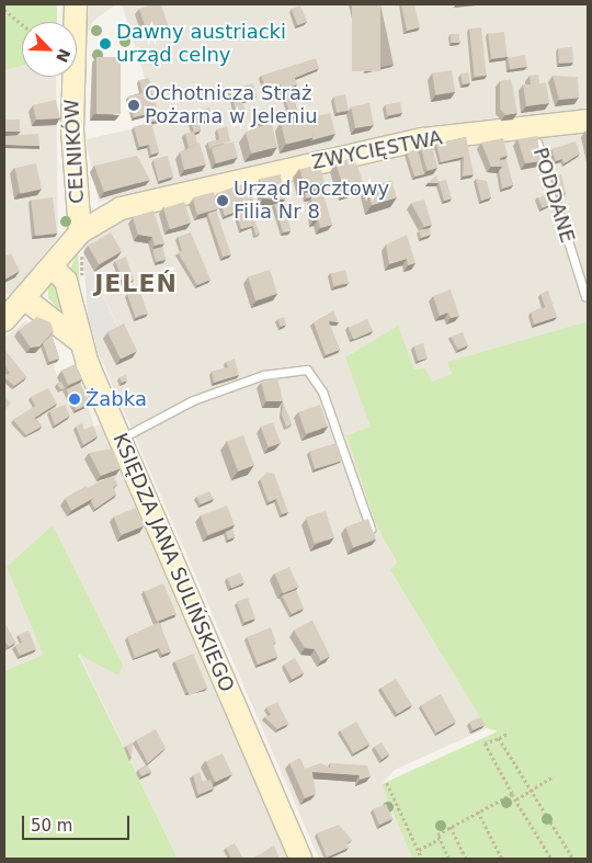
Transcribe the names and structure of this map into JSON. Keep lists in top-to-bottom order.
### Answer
{
  "streets": {
    "street": ["ZWYCIĘSTWA", "CELNIKÓW", "KSIĘDZA JANA SULIŃSKIEGO"],
    "lane": ["PODDANE"]
  },
  "crossings": [
    ["ZWYCIĘSTWA", "CELNIKÓW"],
    ["ZWYCIĘSTWA", "PODDANE"],
    ["ZWYCIĘSTWA", "KSIĘDZA JANA SULIŃSKIEGO"]
  ],
  "districts": ["JELEŃ"],
  "places": [
    "Dawny austriacki urząd celny",
    "Ochotnicza Straż Pożarna w Jeleniu",
    "Urząd Pocztowy Filia Nr 8",
    "Żabka"
  ],
  "scale_bar": "50 m",
  "north": "bottom right"
}
